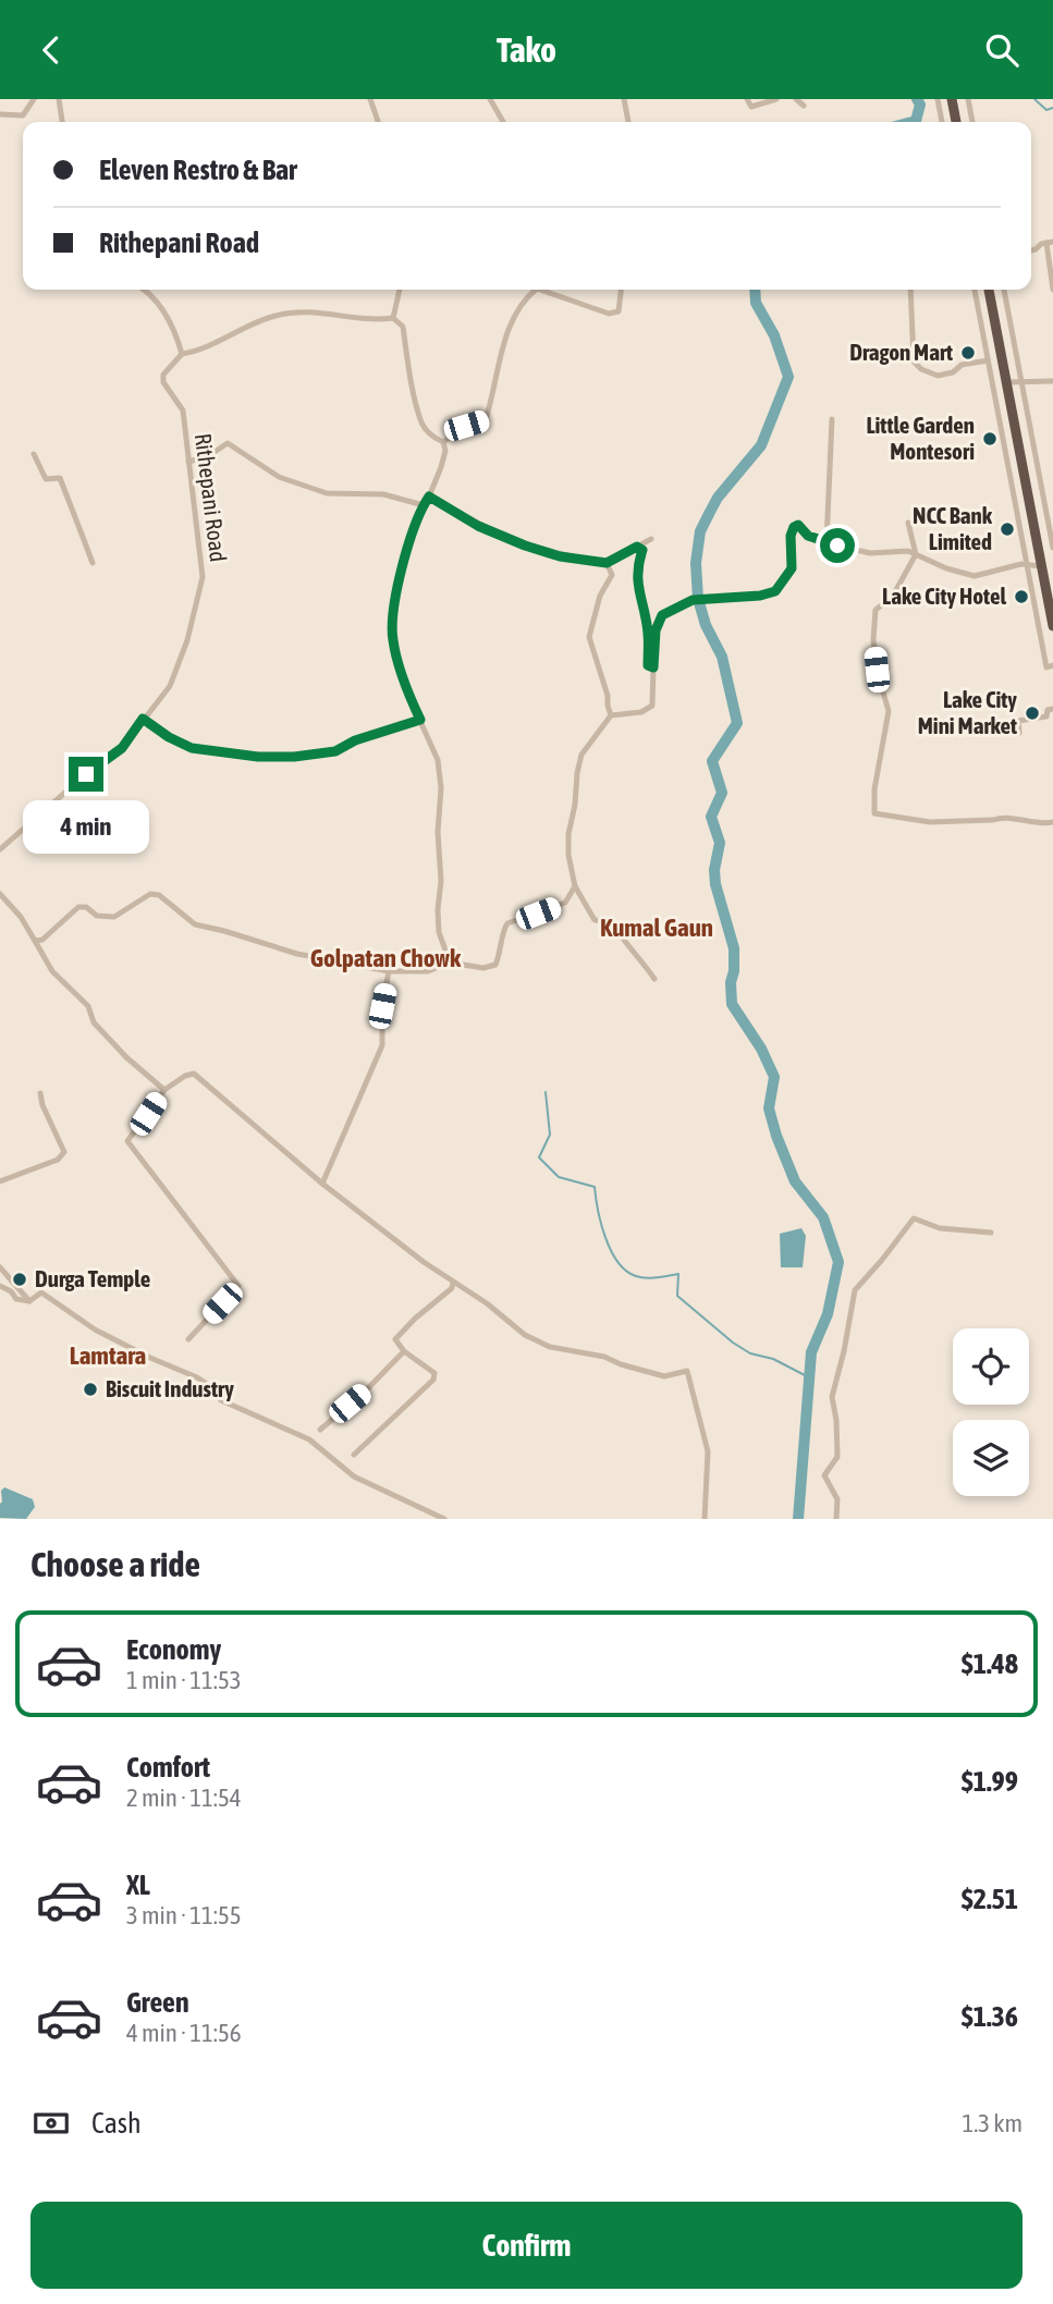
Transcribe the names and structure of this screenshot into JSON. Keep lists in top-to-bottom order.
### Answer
{
  "streets": {
    "street": ["Rithepani Road"]
  },
  "districts": ["Kumal Gaun", "Golpatan Chowk", "Lamtara"],
  "places": [
    "Dragon Mart",
    "Little Garden Montesori",
    "NCC Bank Limited",
    "Lake City Hotel",
    "Lake City Mini Market",
    "Durga Temple",
    "Biscuit Industry"
  ],
  "page": {
    "header": "Tako",
    "banner": ["Eleven Restro & Bar", "Rithepani Road"],
    "bubble": "4 min",
    "heading": "Choose a ride",
    "list": [
      {
        "name": "Economy",
        "note": "1 min · 11:53",
        "value": "$1.48"
      },
      {
        "name": "Comfort",
        "note": "2 min · 11:54",
        "value": "$1.99"
      },
      {
        "name": "XL",
        "note": "3 min · 11:55",
        "value": "$2.51"
      },
      {
        "name": "Green",
        "note": "4 min · 11:56",
        "value": "$1.36"
      }
    ],
    "pay": ["Cash", "1.3 km"],
    "buttons": "Confirm"
  }
}
